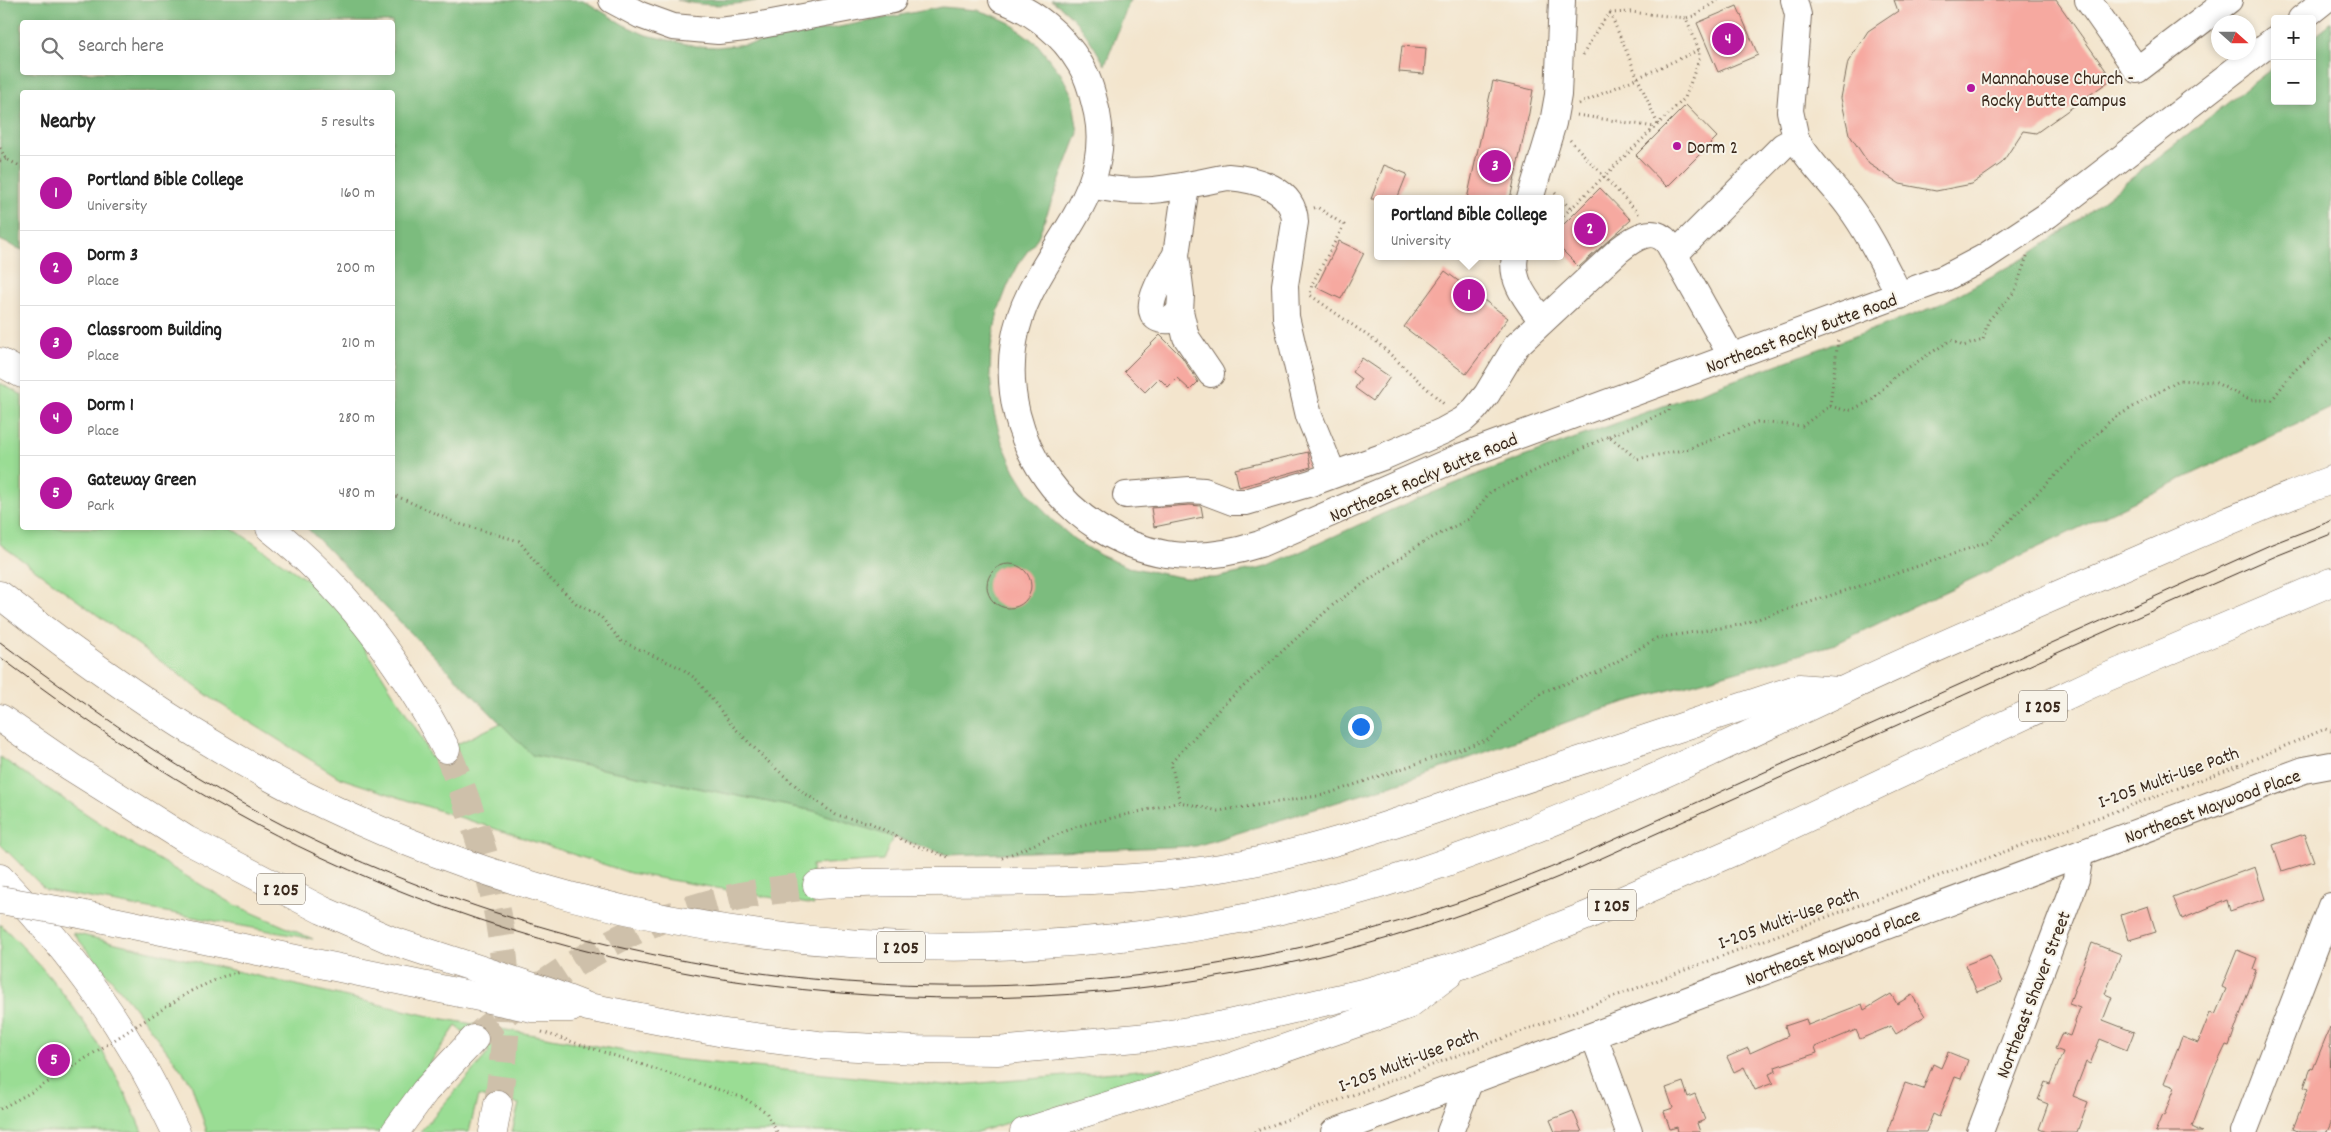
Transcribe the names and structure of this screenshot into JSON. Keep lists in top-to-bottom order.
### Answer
{
  "streets": {
    "highway": ["I 205"],
    "street": ["Northeast Rocky Butte Road", "Northeast Maywood Place", "Northeast Shaver Street"],
    "path": ["I-205 Multi-Use Path"]
  },
  "crossings": [
    ["Northeast Maywood Place", "Northeast Shaver Street"]
  ],
  "places": ["Mannahouse Church - Rocky Butte Campus", "Dorm 2"],
  "north": "right",
  "page": {
    "map_buttons": ["+", "−"],
    "search": "Search here",
    "pins": [
      "4",
      "3",
      "2",
      "1",
      "5"
    ],
    "heading": ["Nearby", "5 results"],
    "list": [
      {
        "mark": "1",
        "name": "Portland Bible College",
        "note": "University",
        "value": "160 m"
      },
      {
        "mark": "2",
        "name": "Dorm 3",
        "note": "Place",
        "value": "200 m"
      },
      {
        "mark": "3",
        "name": "Classroom Building",
        "note": "Place",
        "value": "210 m"
      },
      {
        "mark": "4",
        "name": "Dorm 1",
        "note": "Place",
        "value": "280 m"
      },
      {
        "mark": "5",
        "name": "Gateway Green",
        "note": "Park",
        "value": "480 m"
      }
    ],
    "popup": ["Portland Bible College", "University"]
  }
}
